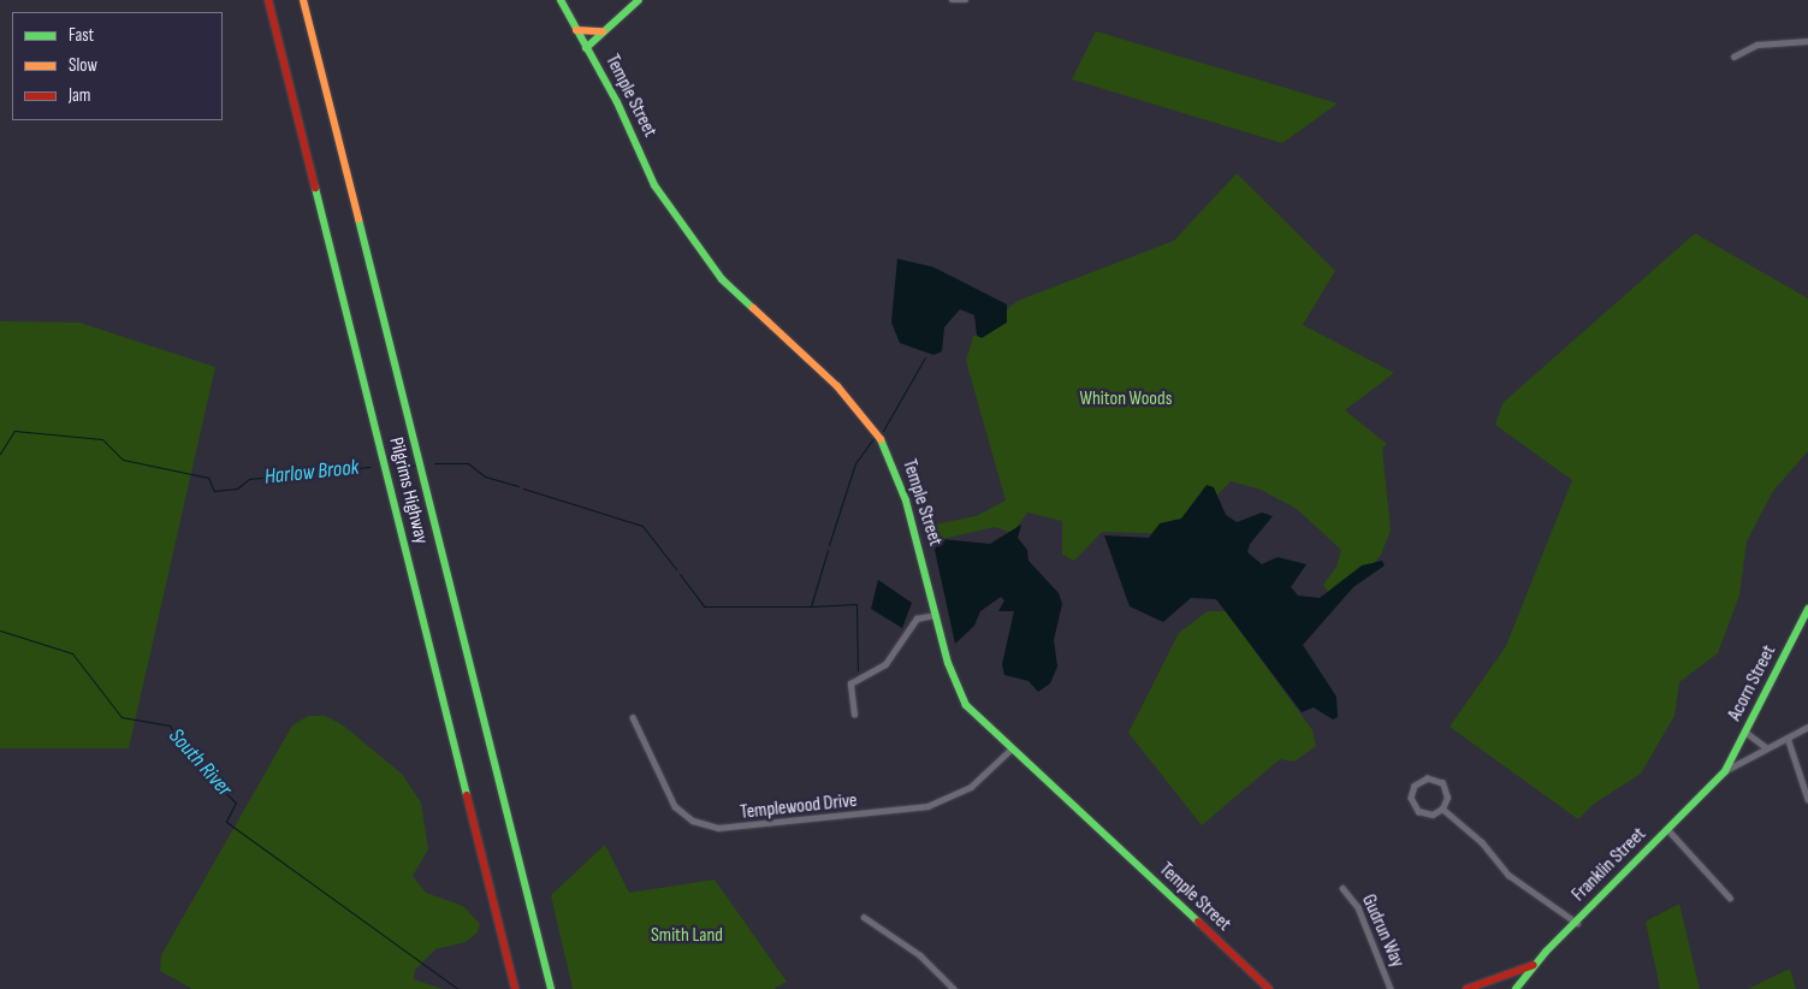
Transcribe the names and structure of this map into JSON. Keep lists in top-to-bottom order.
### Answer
{
  "streets": {
    "main road": [
      "Temple Street",
      "Pilgrims Highway",
      "Acorn Street",
      "Franklin Street"
    ],
    "street": ["Templewood Drive", "Gudrun Way"]
  },
  "crossings": [
    ["Temple Street", "Templewood Drive"],
    ["Acorn Street", "Franklin Street"]
  ],
  "water": ["Harlow Brook", "South River"],
  "parks": ["Whiton Woods", "Smith Land"],
  "legend": ["Fast", "Slow", "Jam"]
}
